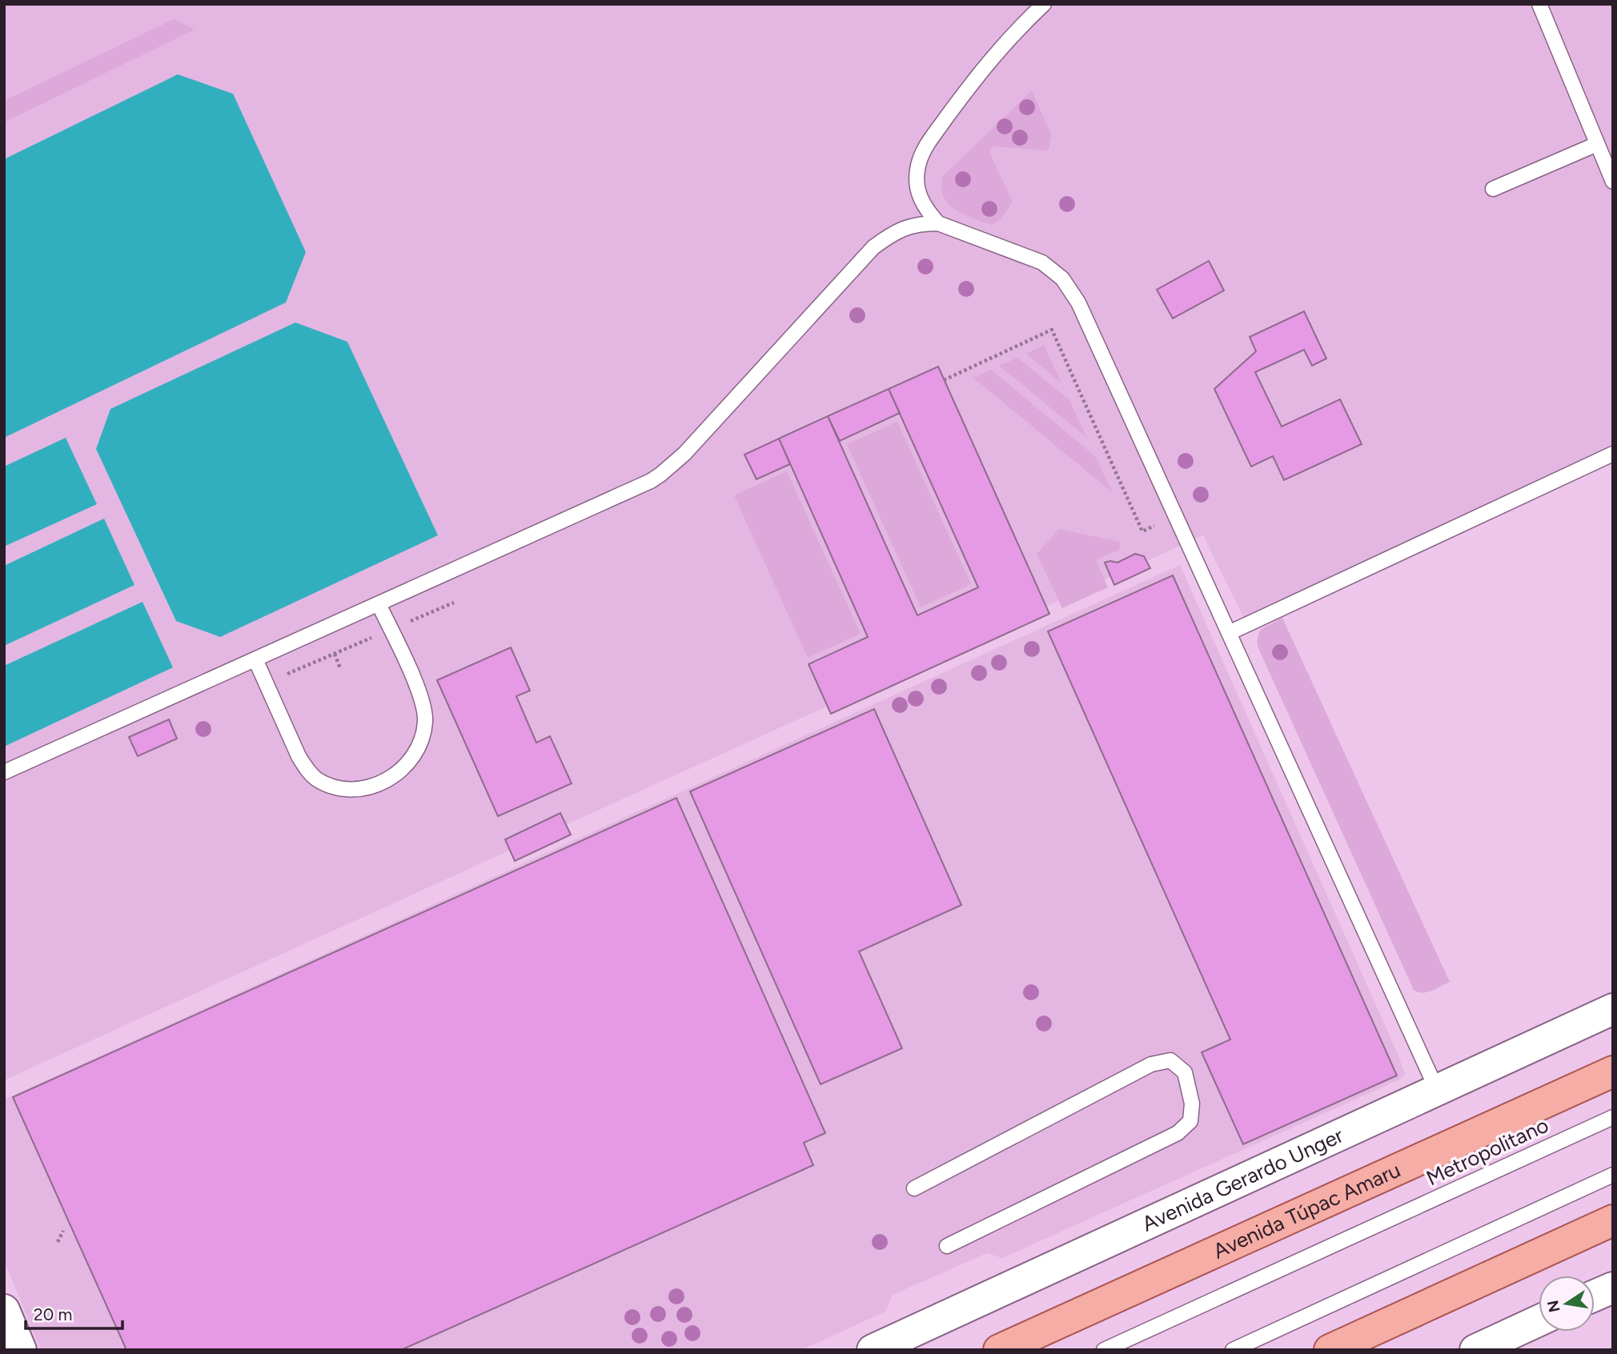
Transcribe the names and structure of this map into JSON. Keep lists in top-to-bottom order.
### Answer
{
  "streets": {
    "main road": ["Avenida Túpac Amaru"],
    "street": ["Avenida Gerardo Unger"],
    "lane": ["Metropolitano"]
  },
  "scale_bar": "20 m",
  "north": "left"
}
